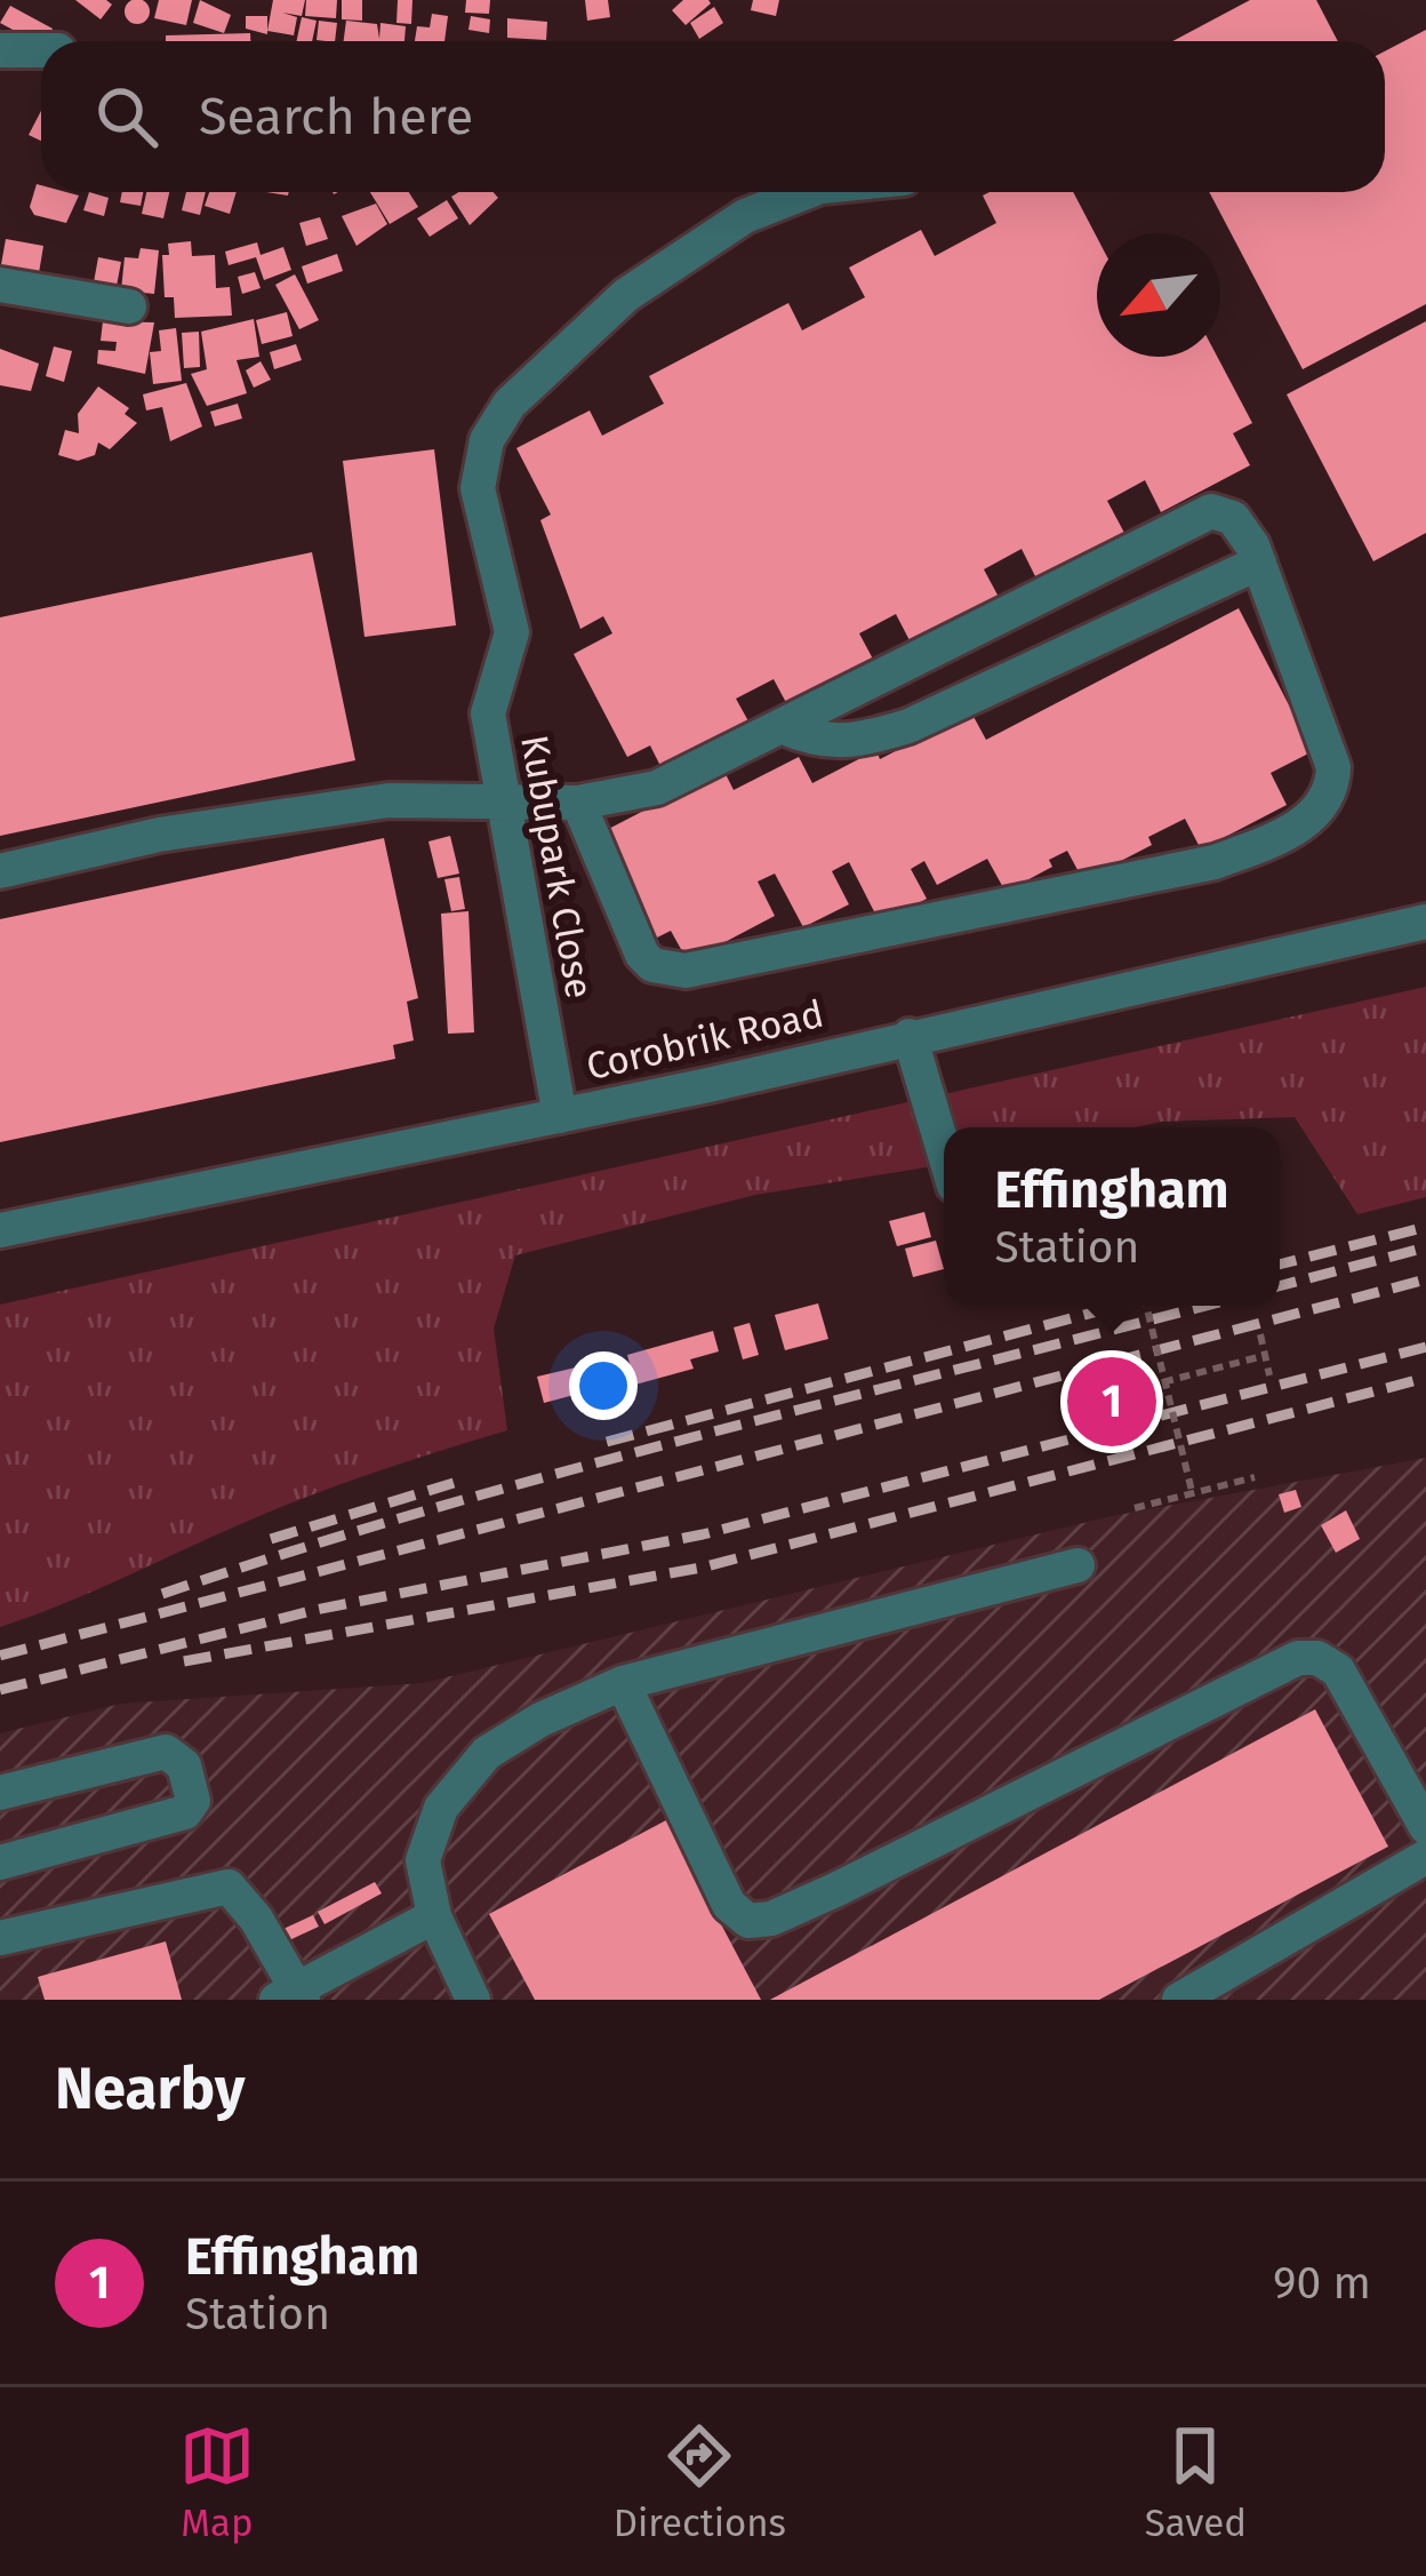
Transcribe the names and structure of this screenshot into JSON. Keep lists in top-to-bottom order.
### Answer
{
  "streets": {
    "street": ["Kubupark Close", "Corobrik Road"]
  },
  "crossings": [
    ["Kubupark Close", "Corobrik Road"]
  ],
  "north": "bottom left",
  "page": {
    "search": "Search here",
    "popup": ["Effingham", "Station"],
    "pins": "1",
    "heading": "Nearby",
    "list": [
      {
        "mark": "1",
        "name": "Effingham",
        "note": "Station",
        "value": "90 m"
      }
    ],
    "nav": ["Map", "Directions", "Saved"]
  }
}
